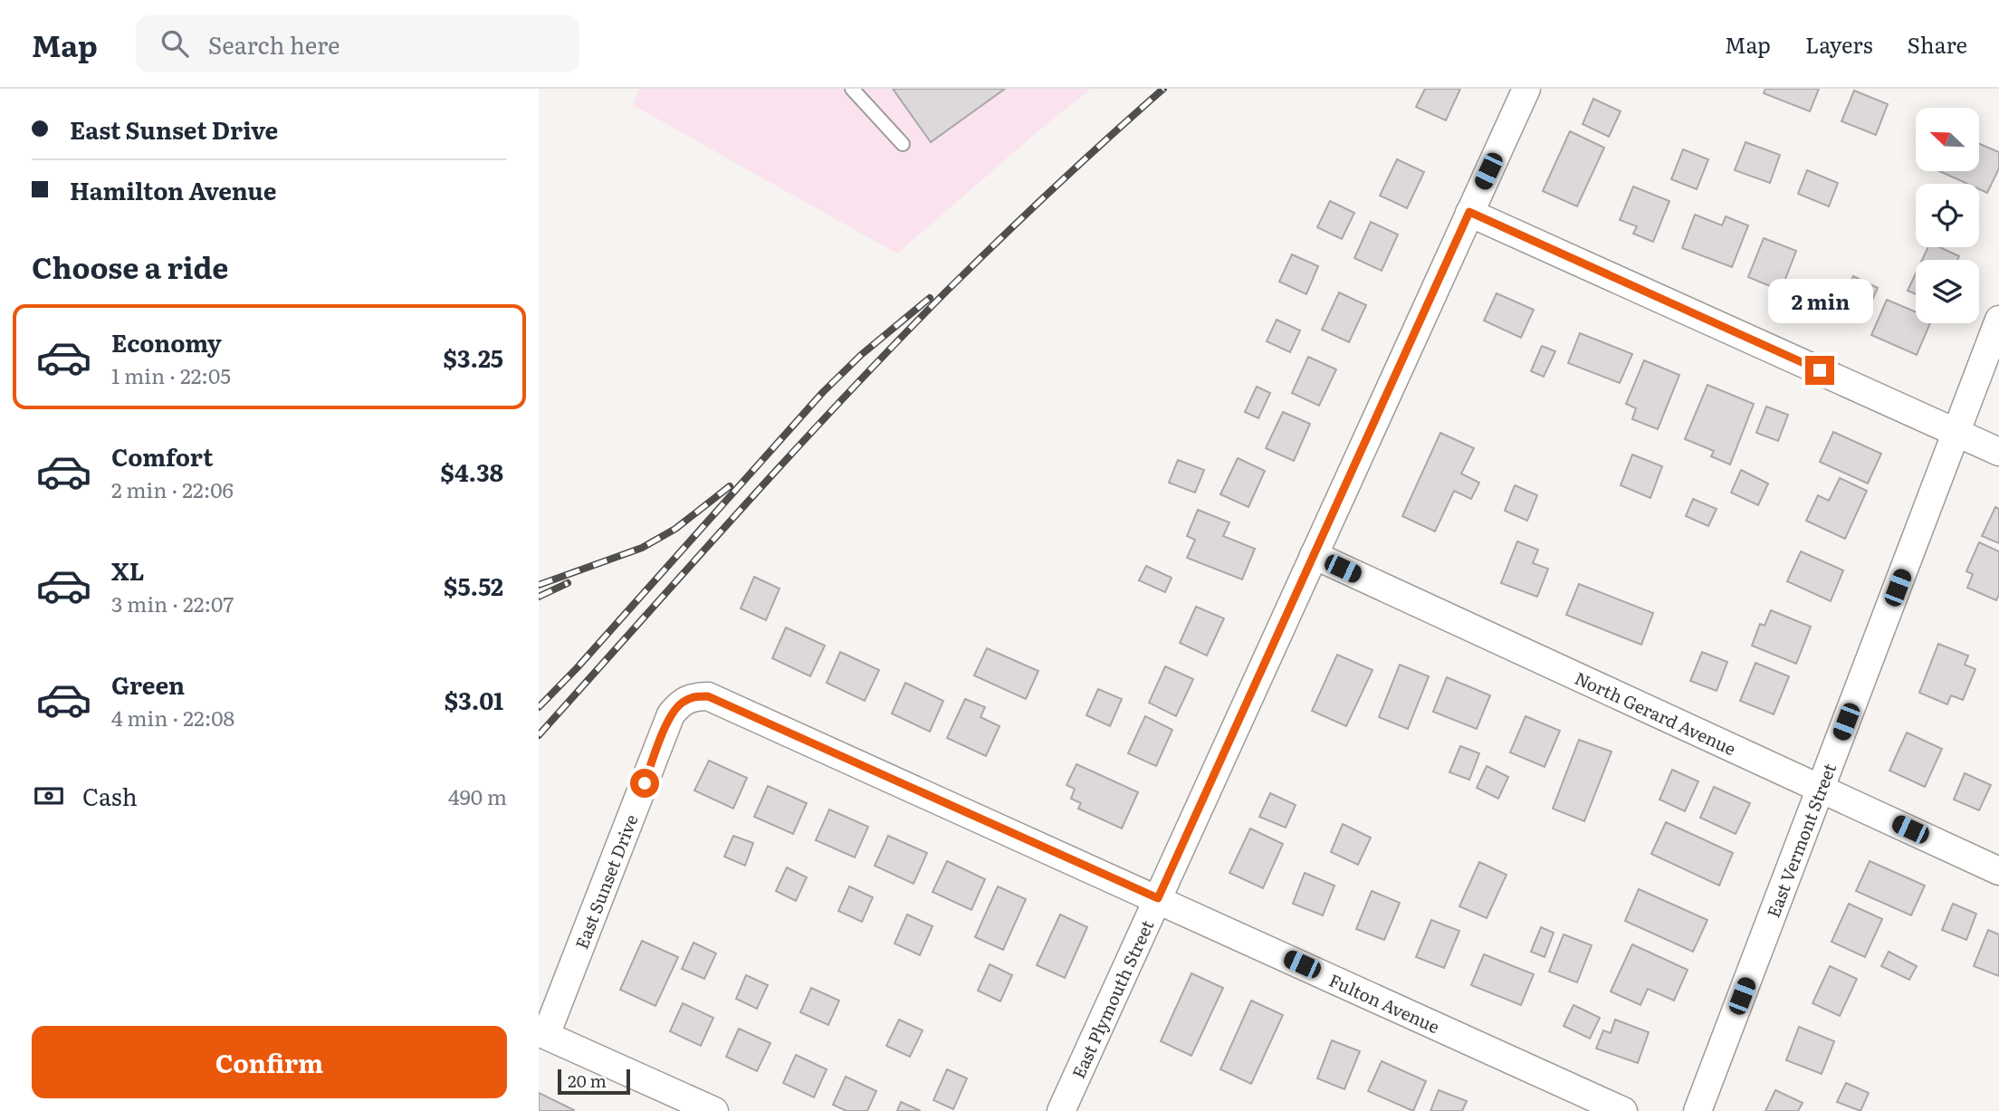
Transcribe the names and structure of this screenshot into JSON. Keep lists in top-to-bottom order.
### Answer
{
  "streets": {
    "street": [
      "North Gerard Avenue",
      "East Vermont Street",
      "East Sunset Drive",
      "East Plymouth Street",
      "Fulton Avenue"
    ]
  },
  "crossings": [
    ["North Gerard Avenue", "East Vermont Street"],
    ["North Gerard Avenue", "East Plymouth Street"],
    ["East Sunset Drive", "Fulton Avenue"],
    ["East Plymouth Street", "Fulton Avenue"]
  ],
  "scale_bar": "20 m",
  "north": "top left",
  "page": {
    "header": "Map",
    "search": "Search here",
    "nav": ["Map", "Layers", "Share"],
    "banner": ["East Sunset Drive", "Hamilton Avenue"],
    "heading": "Choose a ride",
    "bubble": "2 min",
    "list": [
      {
        "name": "Economy",
        "note": "1 min · 22:05",
        "value": "$3.25"
      },
      {
        "name": "Comfort",
        "note": "2 min · 22:06",
        "value": "$4.38"
      },
      {
        "name": "XL",
        "note": "3 min · 22:07",
        "value": "$5.52"
      },
      {
        "name": "Green",
        "note": "4 min · 22:08",
        "value": "$3.01"
      }
    ],
    "pay": ["Cash", "490 m"],
    "buttons": "Confirm",
    "scale": "20 m"
  }
}
